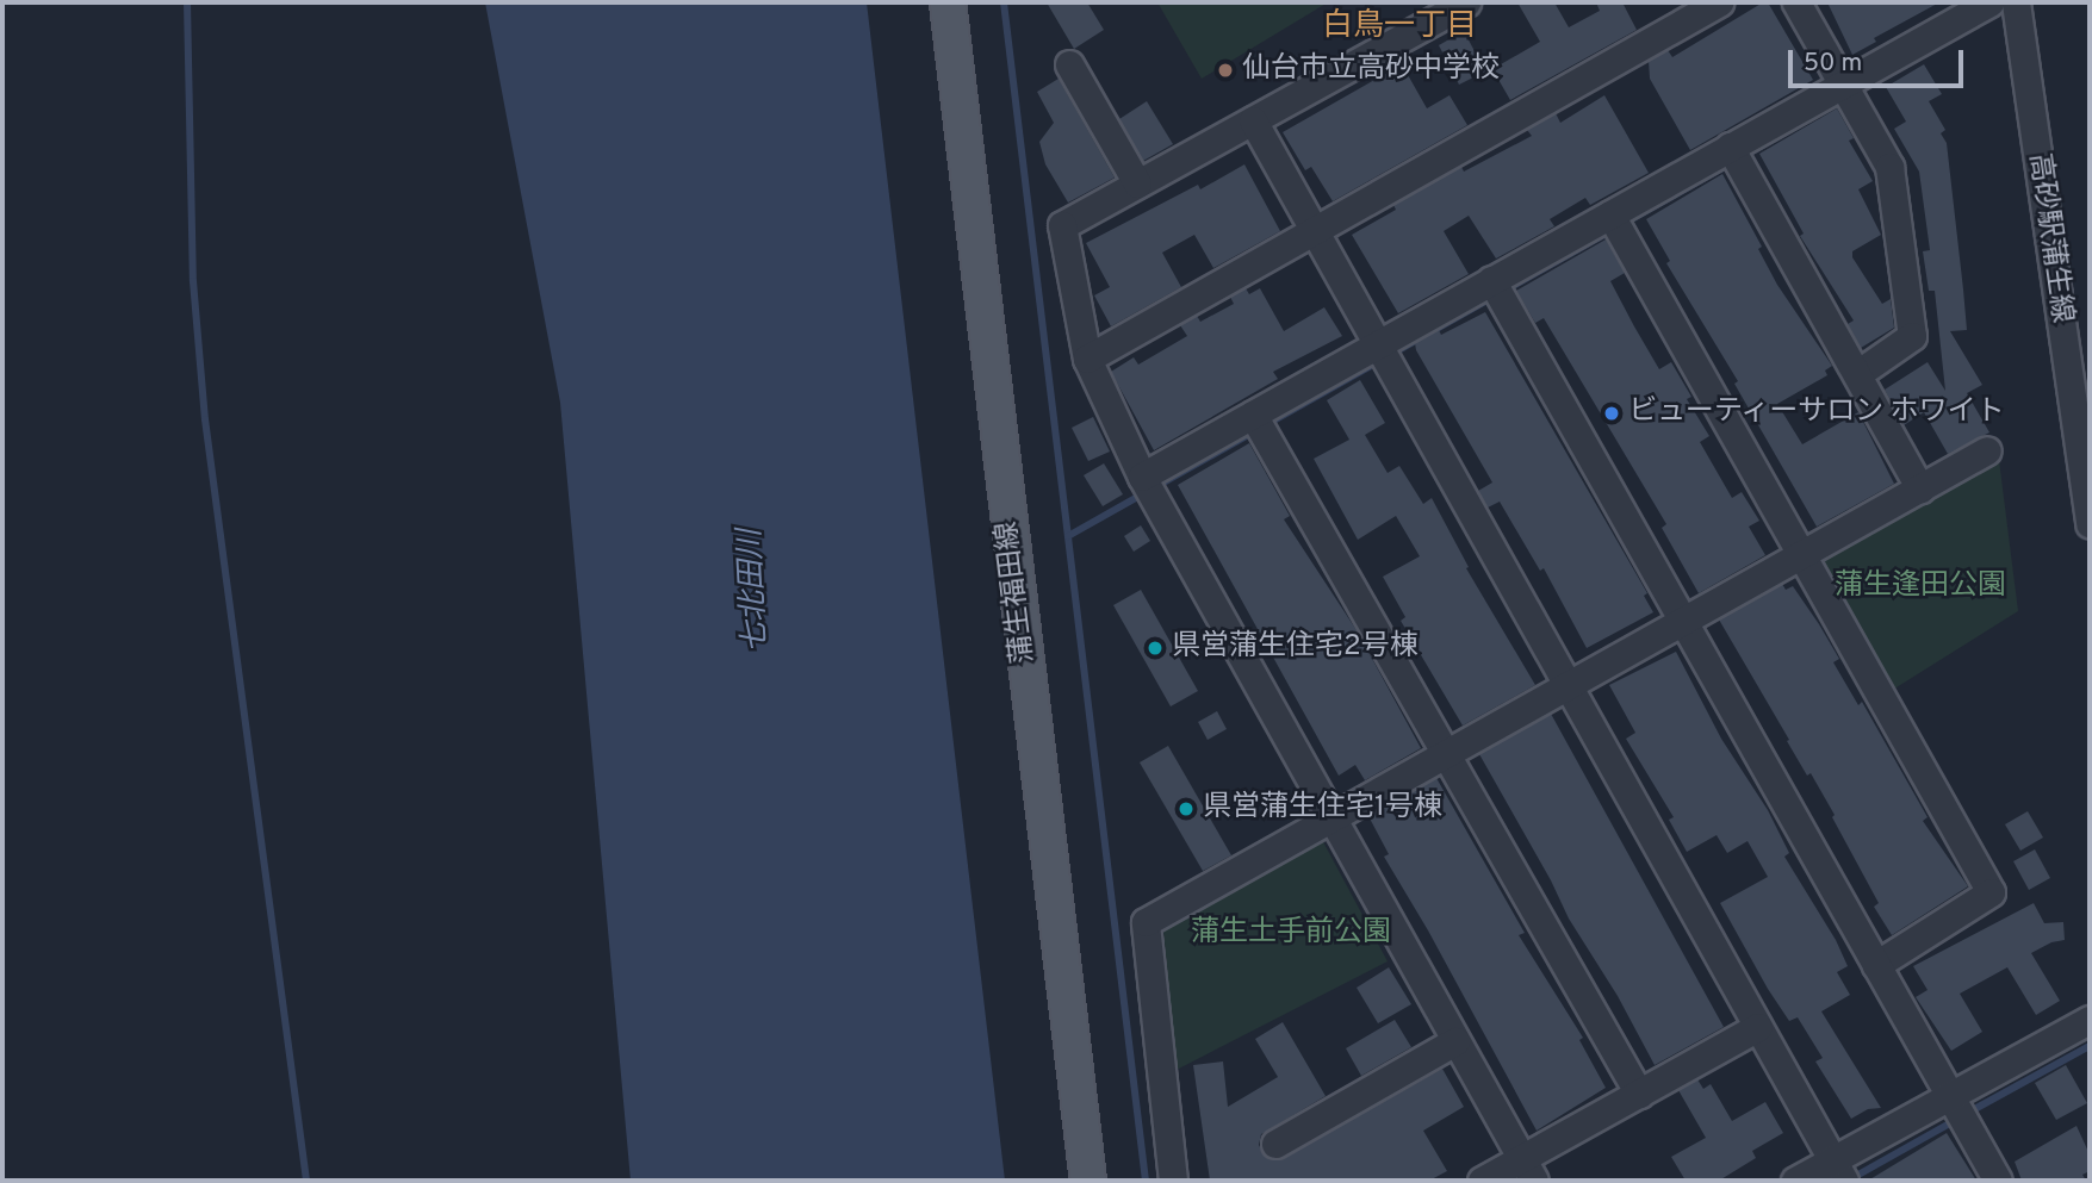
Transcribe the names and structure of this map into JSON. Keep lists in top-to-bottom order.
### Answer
{
  "streets": {
    "main road": ["蒲生福田線"],
    "street": ["高砂駅蒲生線"]
  },
  "districts": ["白鳥一丁目"],
  "water": ["七北田川"],
  "parks": ["蒲生逢田公園", "蒲生土手前公園"],
  "places": [
    "仙台市立高砂中学校",
    "ビューティーサロン ホワイト",
    "県営蒲生住宅2号棟",
    "県営蒲生住宅1号棟"
  ],
  "scale_bar": "50 m"
}
